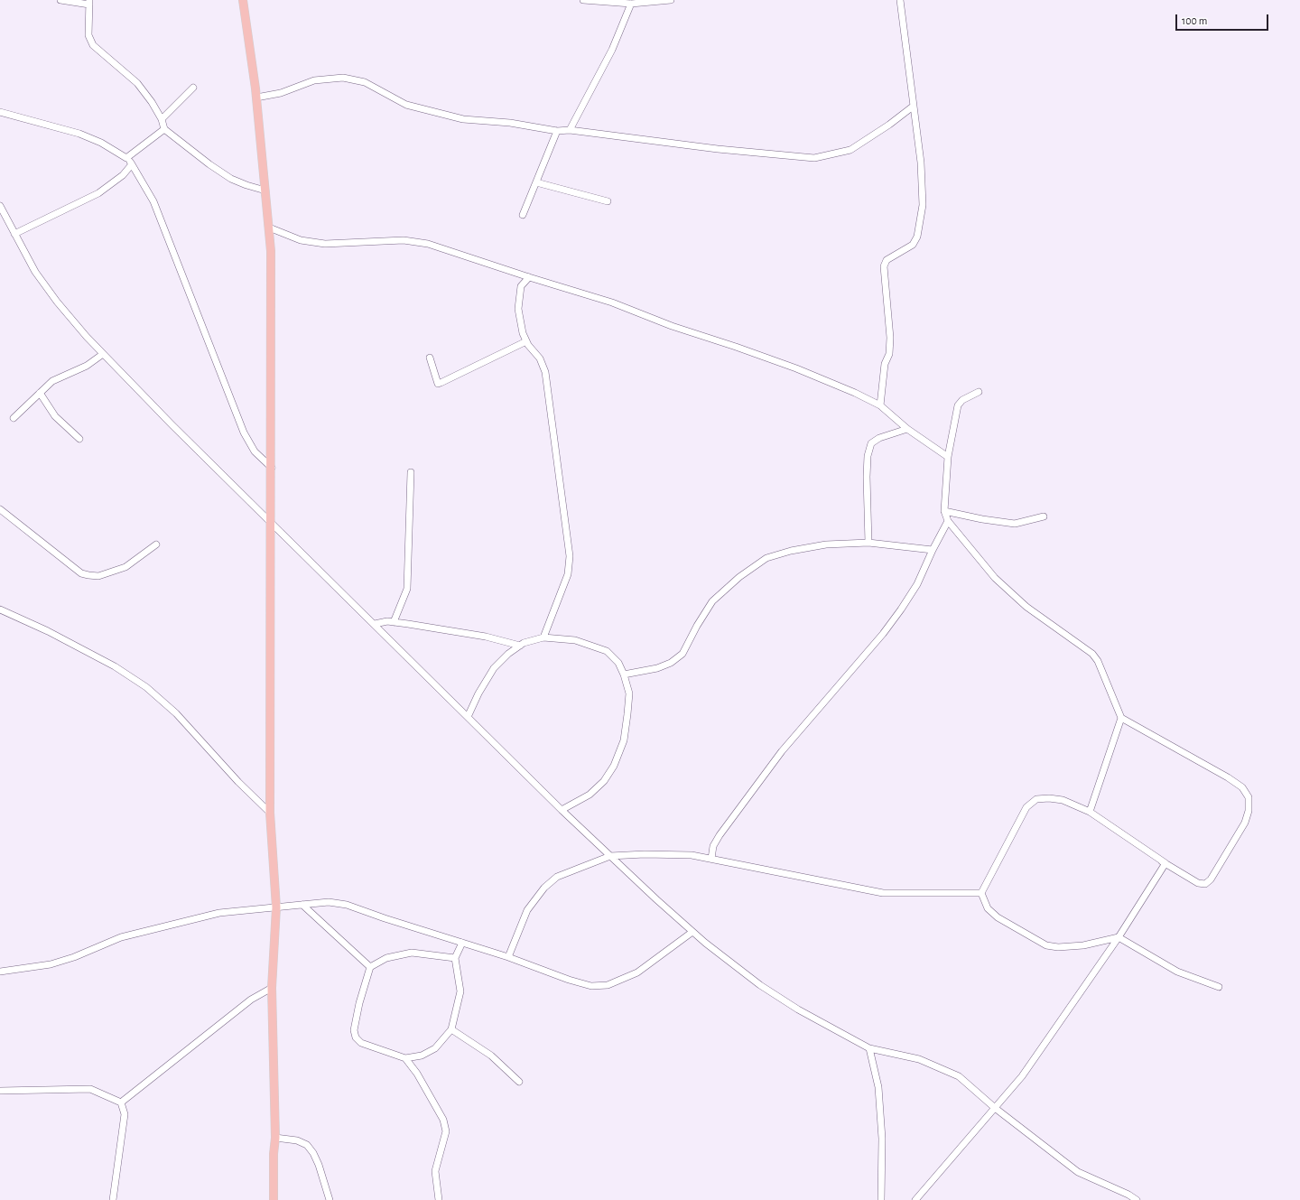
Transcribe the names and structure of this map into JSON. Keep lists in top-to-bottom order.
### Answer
{
  "scale_bar": "100 m"
}
